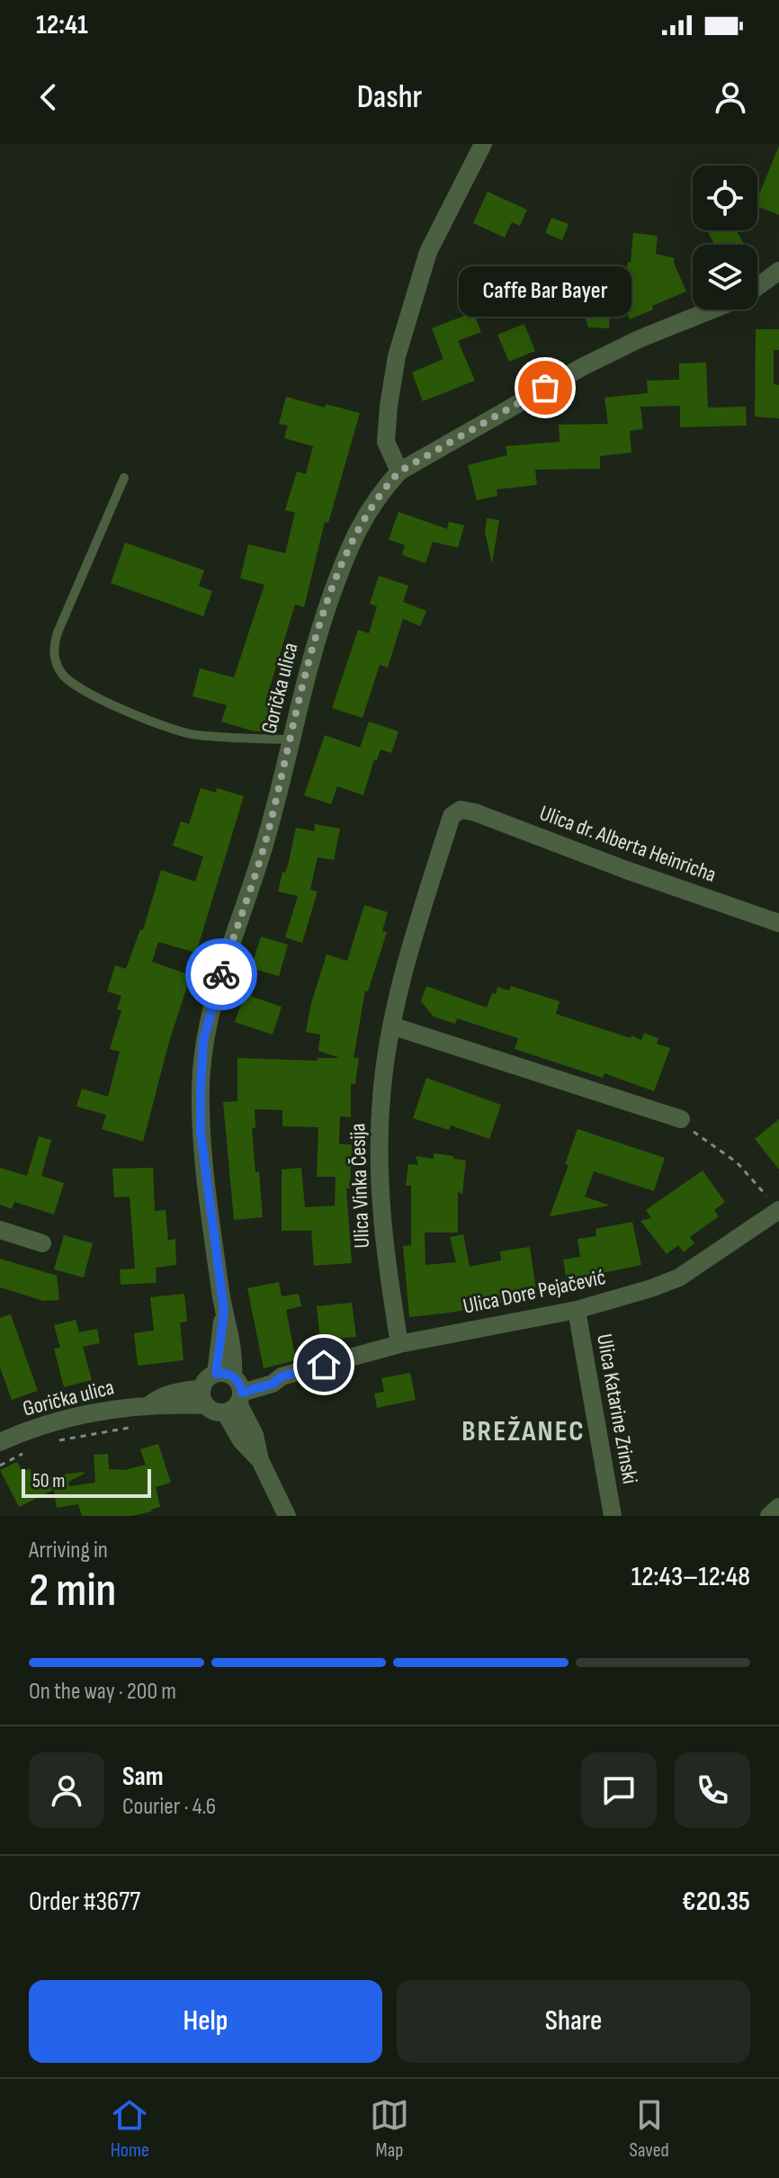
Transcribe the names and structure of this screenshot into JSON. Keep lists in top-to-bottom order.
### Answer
{
  "streets": {
    "street": [
      "Gorička ulica",
      "Ulica dr. Alberta Heinricha",
      "Ulica Vinka Česija",
      "Ulica Dore Pejačević",
      "Ulica Katarine Zrinski"
    ]
  },
  "crossings": [
    ["Gorička ulica", "Ulica Dore Pejačević"],
    ["Ulica dr. Alberta Heinricha", "Ulica Vinka Česija"],
    ["Ulica Vinka Česija", "Ulica Dore Pejačević"],
    ["Ulica Dore Pejačević", "Ulica Katarine Zrinski"]
  ],
  "districts": ["BREŽANEC"],
  "places": ["Caffe Bar Bayer"],
  "scale_bar": "50 m",
  "page": {
    "status": "12:41",
    "header": "Dashr",
    "bubble": "Caffe Bar Bayer",
    "scale": "50 m",
    "heading": ["2 min", "Arriving in", "12:43–12:48"],
    "panel": [
      "Sam",
      "Courier · 4.6",
      "Order #3677",
      "€20.35"
    ],
    "bar": "On the way · 200 m",
    "buttons": ["Help", "Share"],
    "tabs": ["Home", "Map", "Saved"]
  }
}
